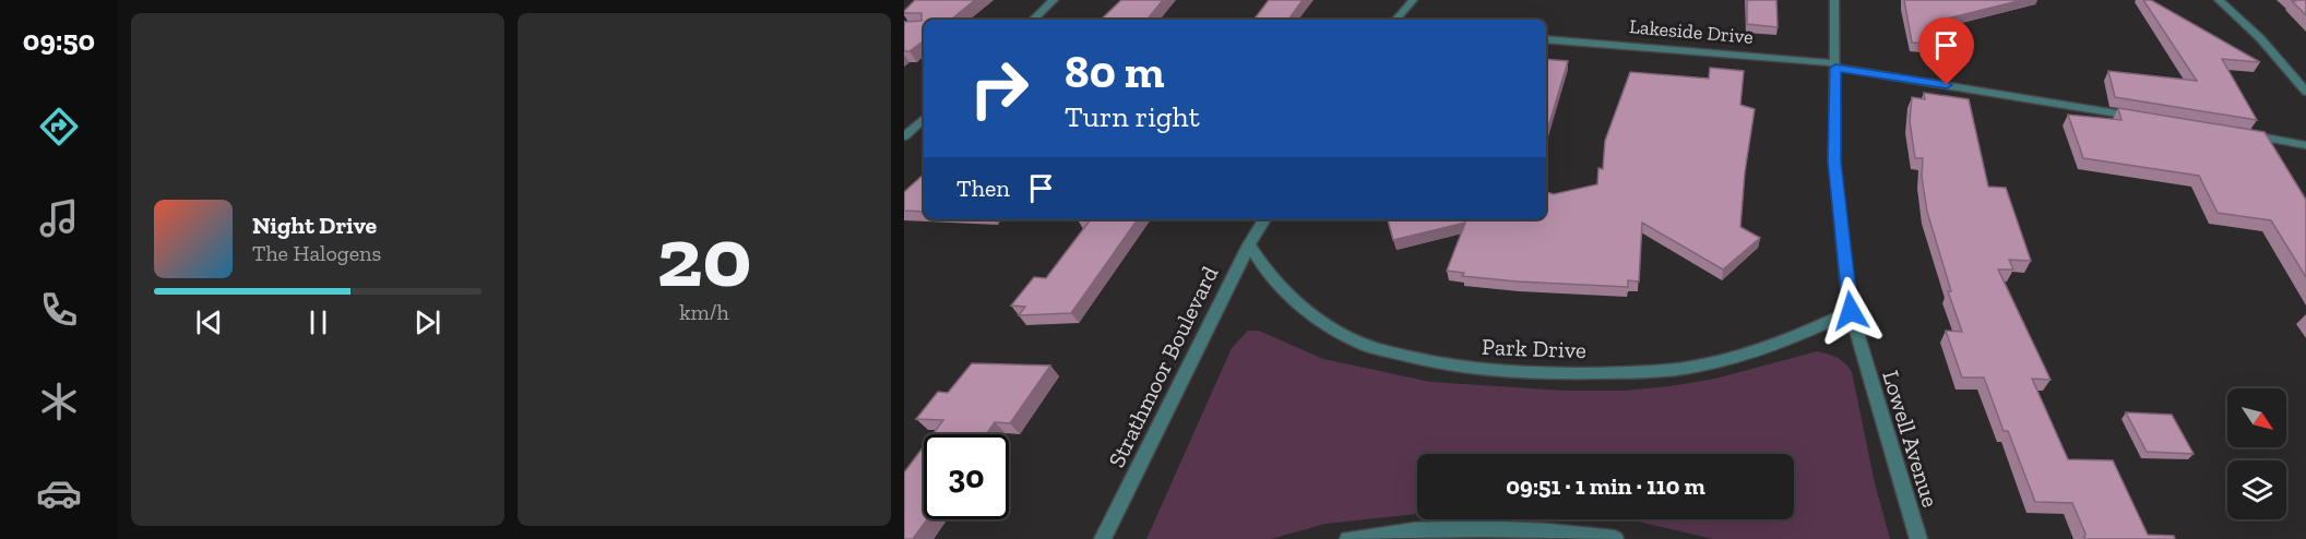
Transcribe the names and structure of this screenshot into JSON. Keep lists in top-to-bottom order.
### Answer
{
  "streets": {
    "street": [
      "Lakeside Drive",
      "Park Drive",
      "Strathmoor Boulevard",
      "Lowell Avenue"
    ]
  },
  "crossings": [
    ["Lakeside Drive", "Lowell Avenue"],
    ["Park Drive", "Strathmoor Boulevard"],
    ["Park Drive", "Lowell Avenue"]
  ],
  "north": "bottom right",
  "page": {
    "tabs": "09:50",
    "tile": ["20", "km/h"],
    "turn": ["80 m", "Turn right"],
    "then": "Then",
    "song": ["Night Drive", "The Halogens"],
    "limit": "30",
    "trip": "09:51 · 1 min · 110 m"
  }
}
